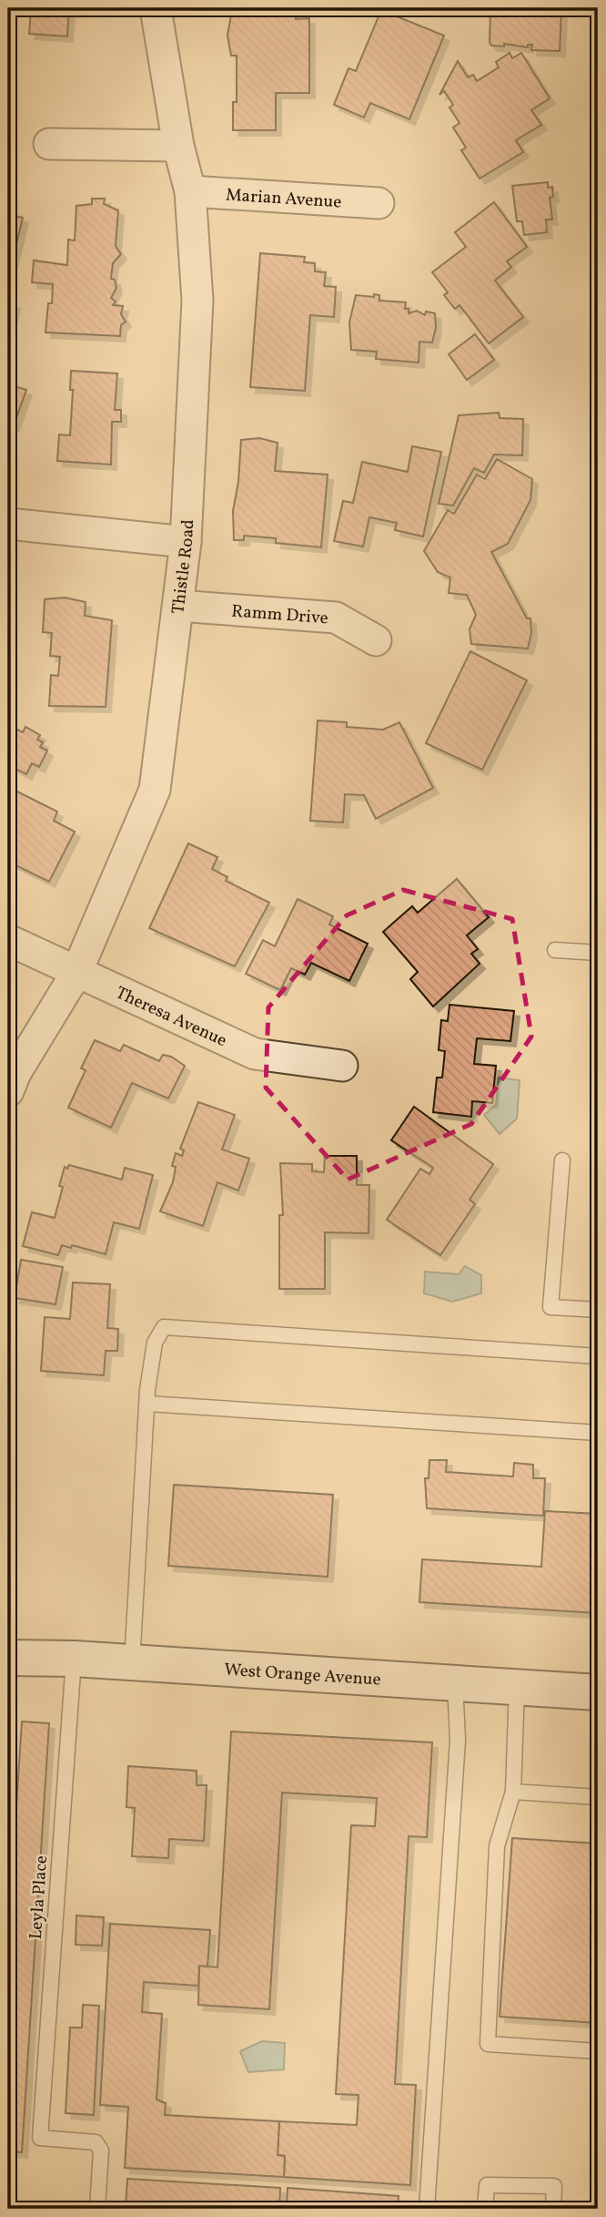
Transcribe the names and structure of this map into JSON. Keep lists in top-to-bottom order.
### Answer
{
  "streets": {
    "street": [
      "Marian Avenue",
      "Thistle Road",
      "Ramm Drive",
      "Theresa Avenue",
      "West Orange Avenue"
    ],
    "lane": ["Leyla Place"]
  },
  "crossings": [
    ["Marian Avenue", "Thistle Road"],
    ["Thistle Road", "Ramm Drive"],
    ["Thistle Road", "Theresa Avenue"],
    ["West Orange Avenue", "Leyla Place"]
  ]
}
